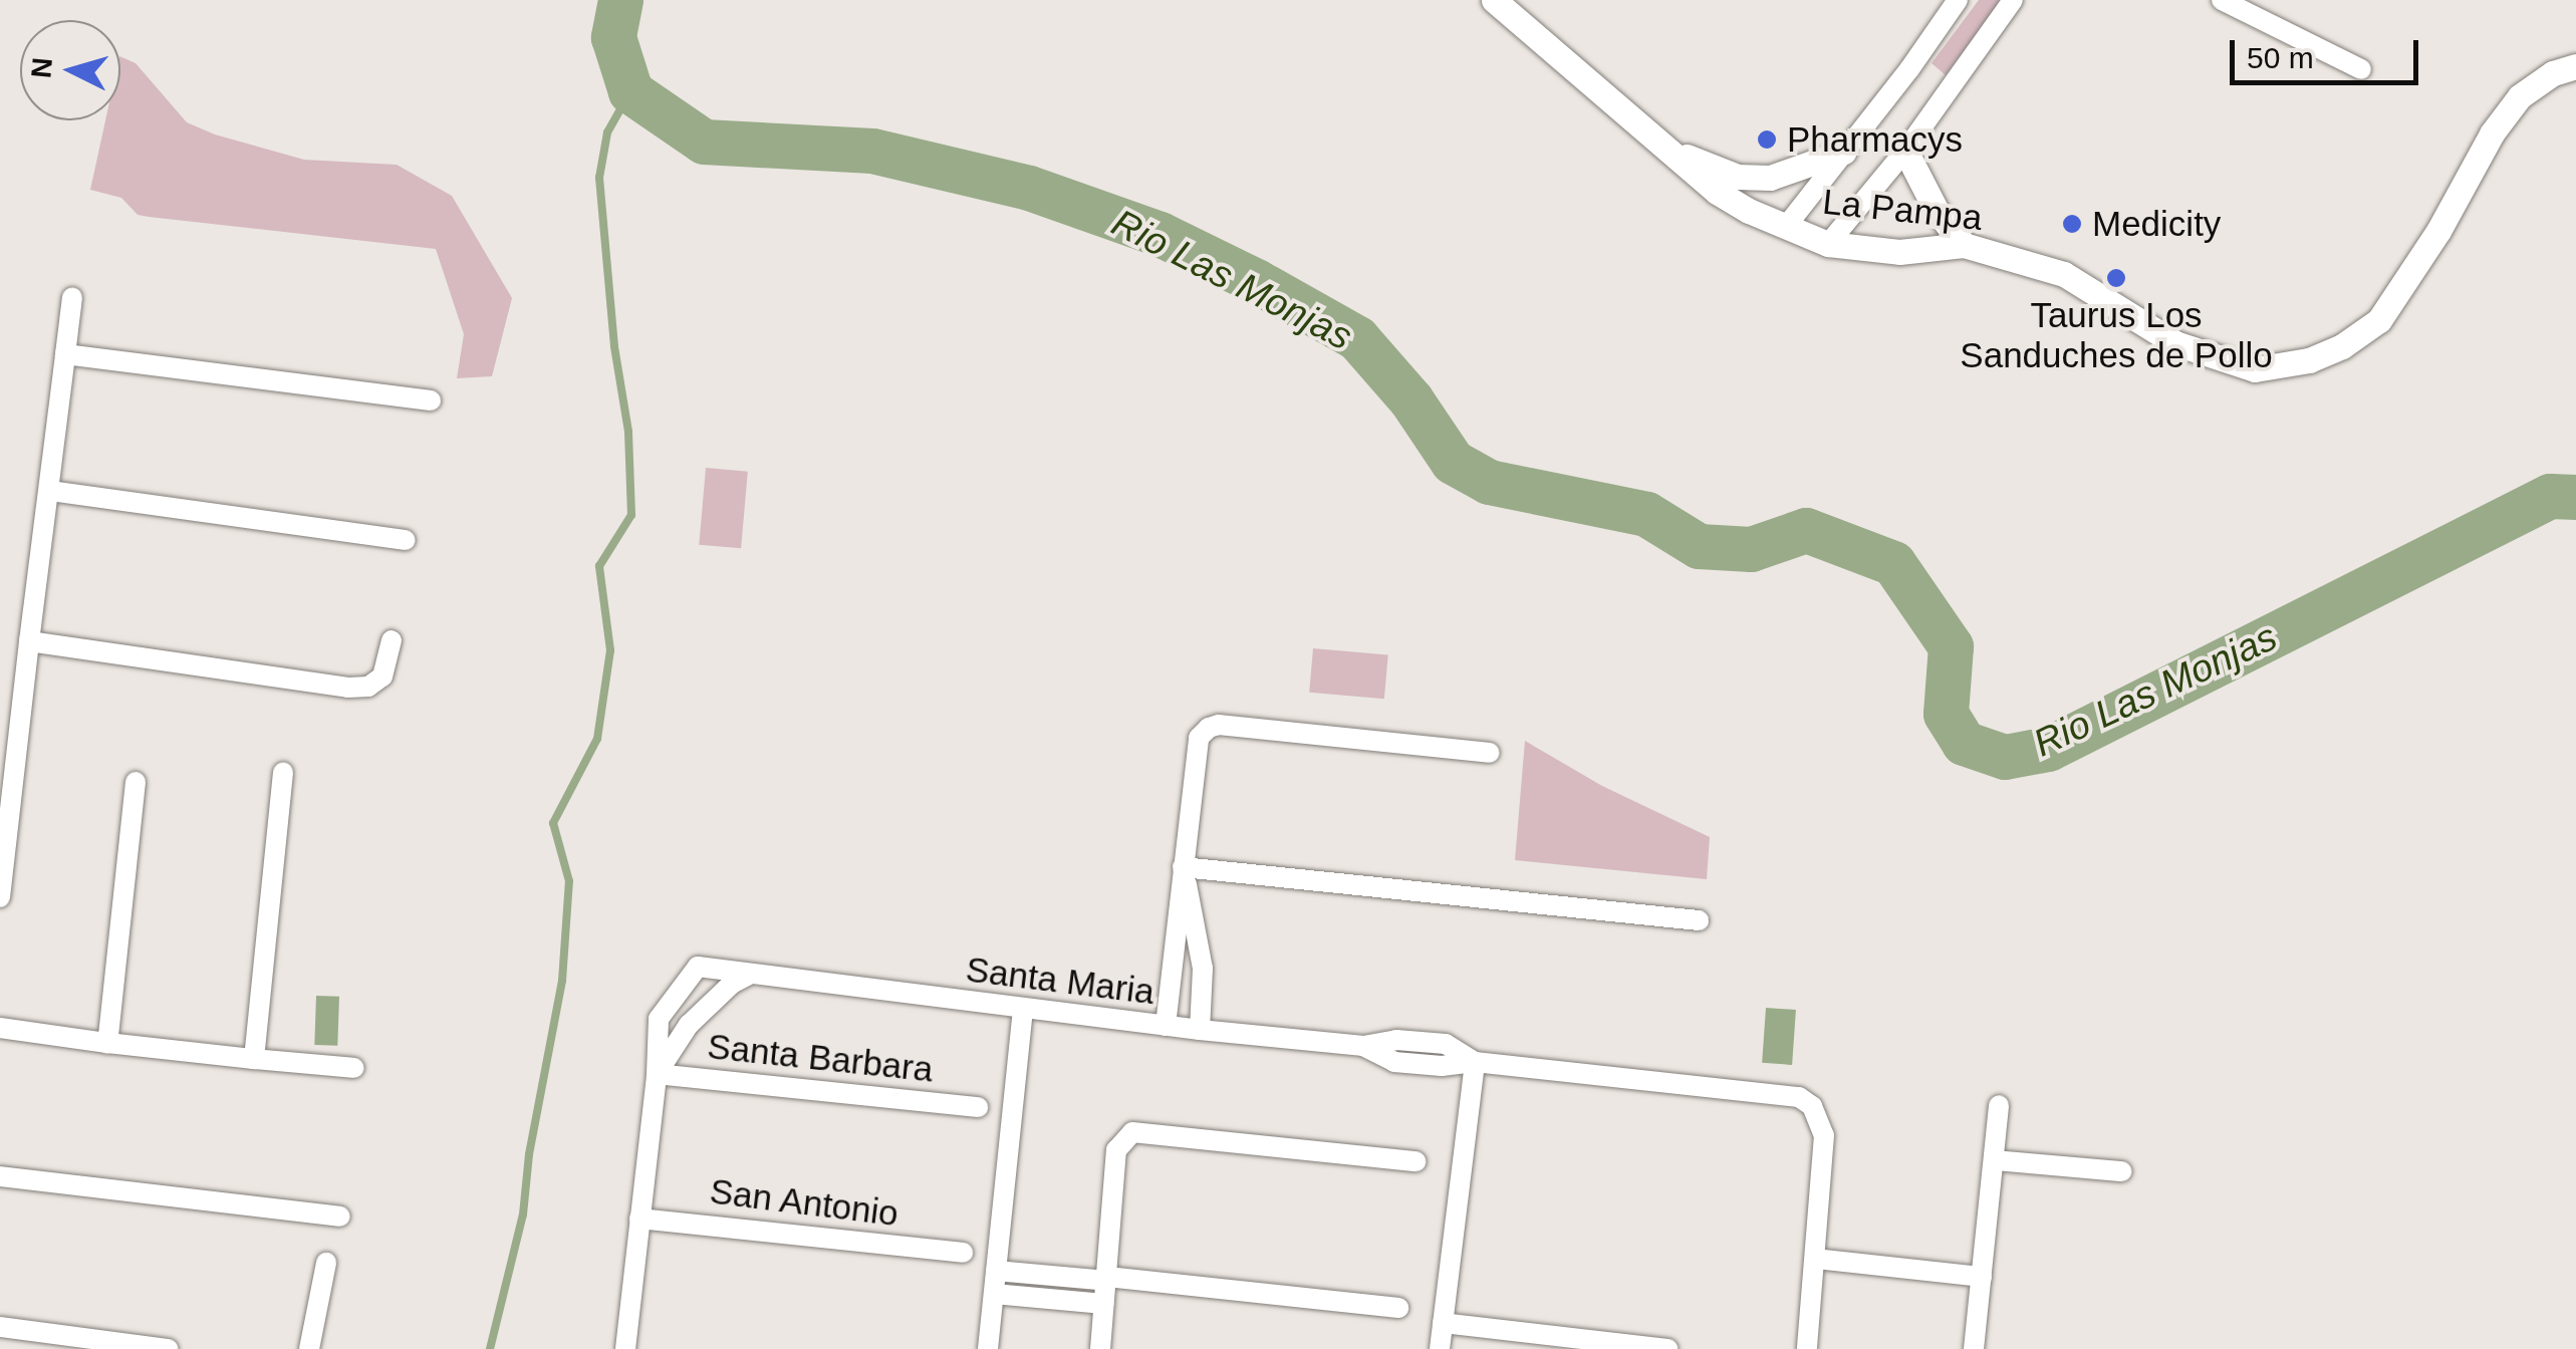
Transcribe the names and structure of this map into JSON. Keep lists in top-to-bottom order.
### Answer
{
  "streets": {
    "street": [
      "La Pampa",
      "Santa Maria",
      "Santa Barbara",
      "San Antonio"
    ]
  },
  "crossings": [
    ["Santa Maria", "Santa Barbara"],
    ["Santa Maria", "San Antonio"]
  ],
  "water": ["Rio Las Monjas"],
  "places": ["Pharmacys", "Medicity", "Taurus Los Sanduches de Pollo"],
  "scale_bar": "50 m",
  "north": "left"
}
